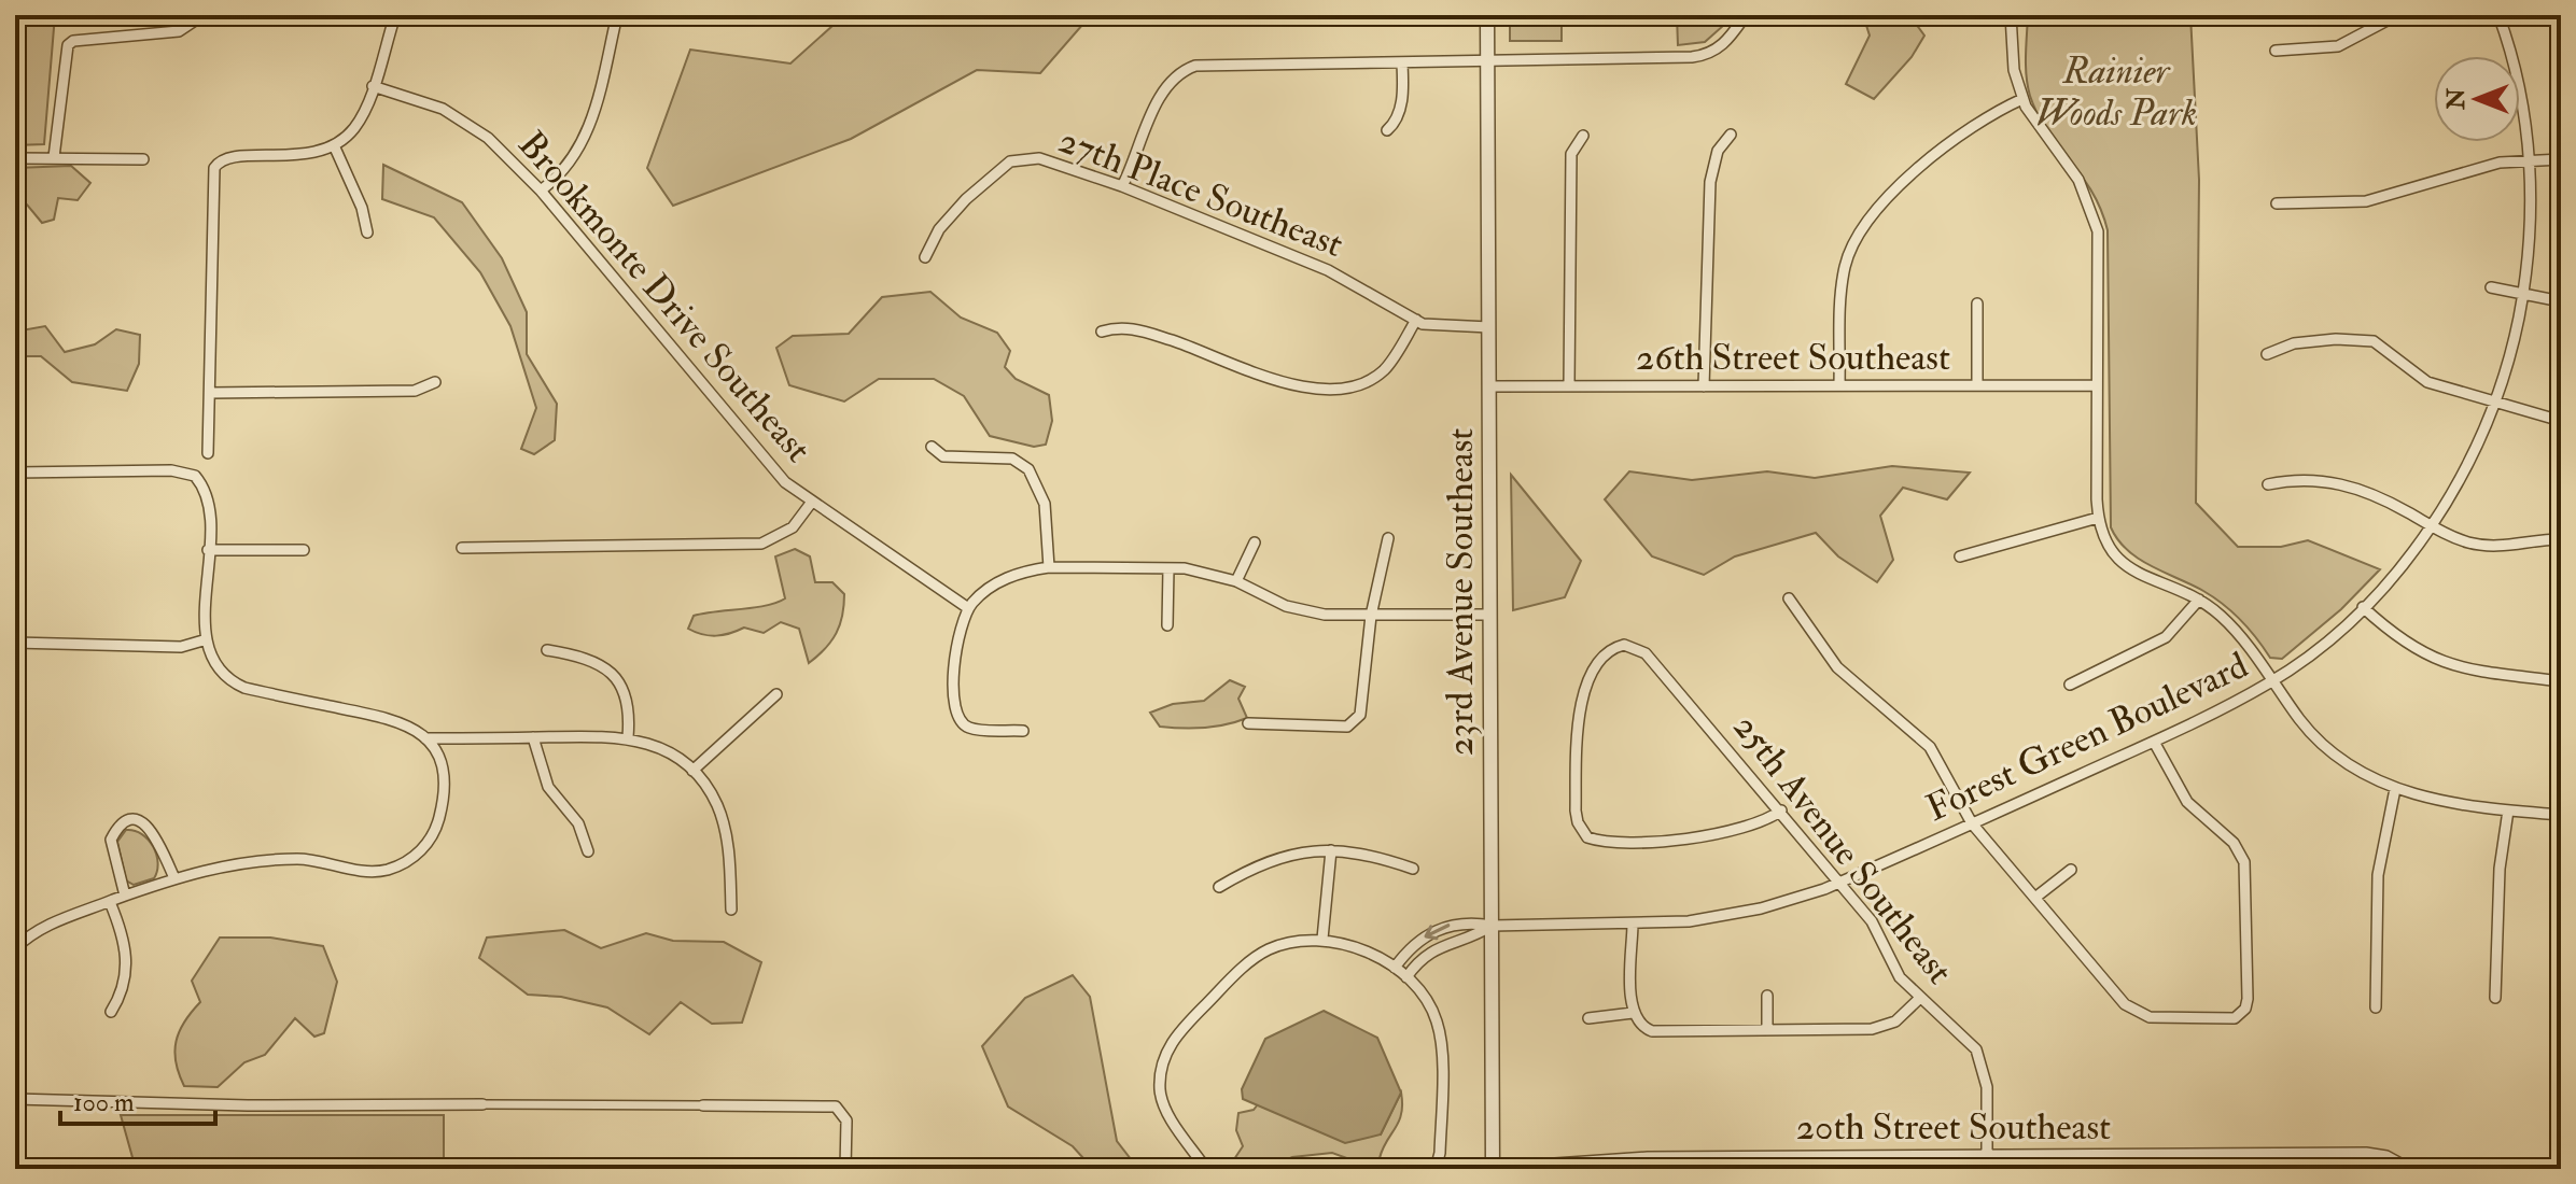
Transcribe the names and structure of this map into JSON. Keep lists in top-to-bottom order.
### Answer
{
  "streets": {
    "street": [
      "27th Place Southeast",
      "Brookmonte Drive Southeast",
      "26th Street Southeast",
      "23rd Avenue Southeast",
      "Forest Green Boulevard",
      "25th Avenue Southeast",
      "20th Street Southeast"
    ]
  },
  "crossings": [
    ["27th Place Southeast", "23rd Avenue Southeast"],
    ["26th Street Southeast", "23rd Avenue Southeast"],
    ["23rd Avenue Southeast", "Forest Green Boulevard"],
    ["23rd Avenue Southeast", "20th Street Southeast"],
    ["Forest Green Boulevard", "25th Avenue Southeast"],
    ["25th Avenue Southeast", "20th Street Southeast"]
  ],
  "parks": ["Rainier Woods Park"],
  "scale_bar": "100 m",
  "north": "left"
}
